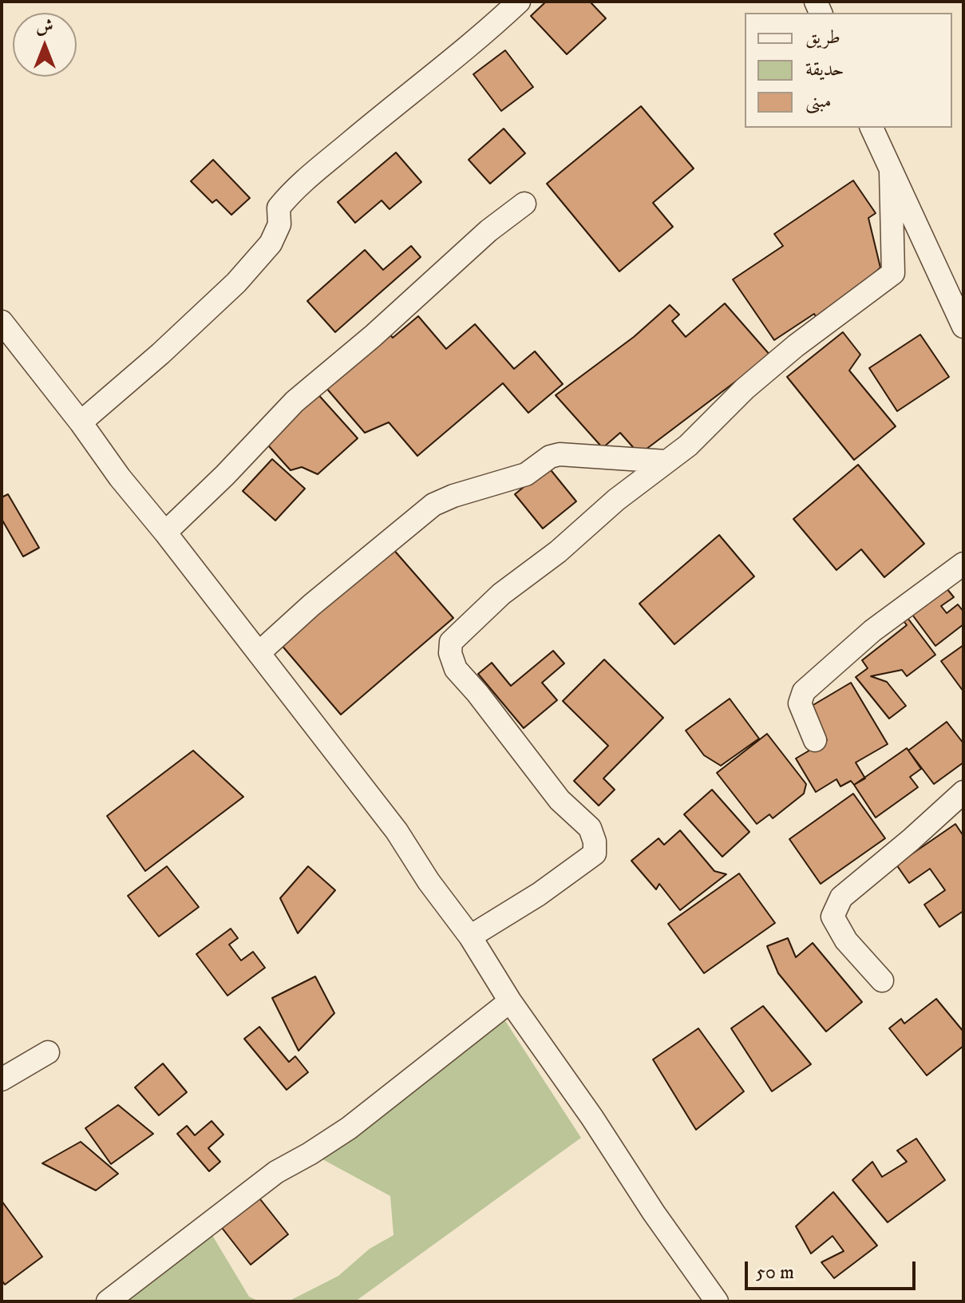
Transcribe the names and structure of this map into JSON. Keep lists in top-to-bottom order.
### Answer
{
  "legend": ["طريق", "حديقة", "مبنى"],
  "scale_bar": "50 m",
  "north": "top"
}
